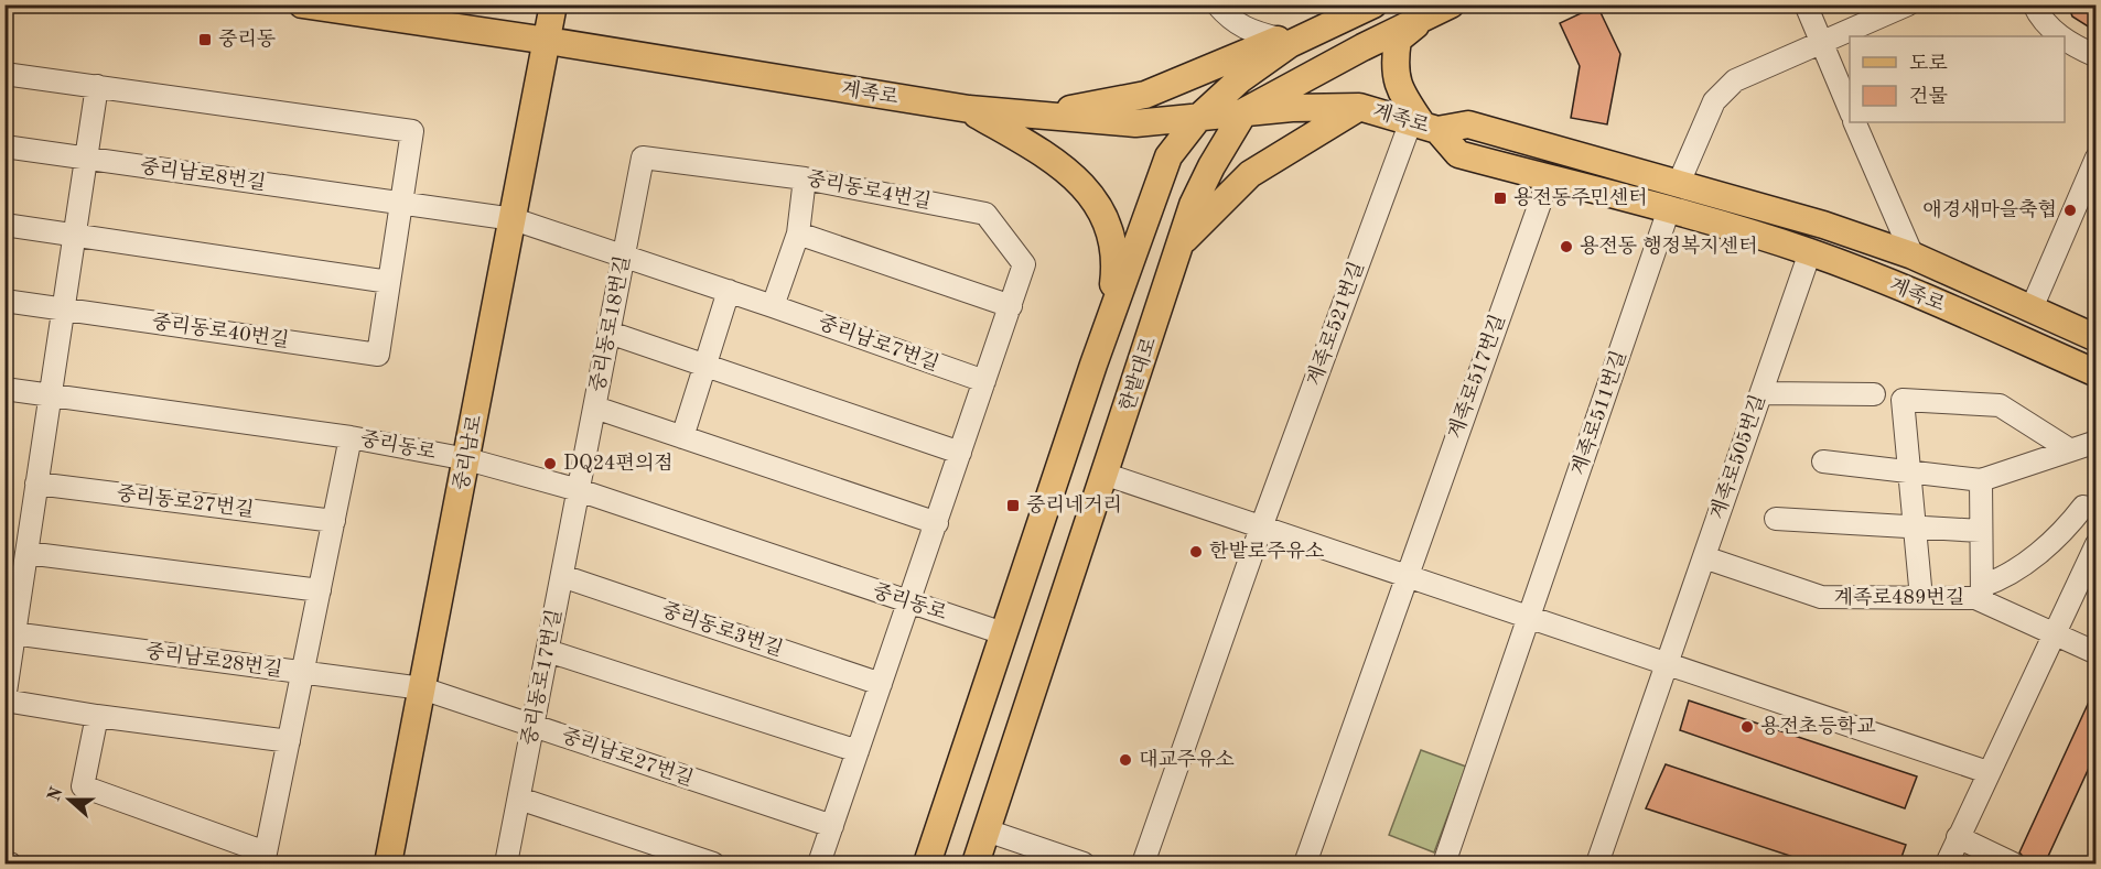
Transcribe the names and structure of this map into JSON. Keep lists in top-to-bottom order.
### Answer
{
  "streets": {
    "main road": ["계족로", "한밭대로", "중리남로"],
    "street": [
      "중리남로8번길",
      "중리동로4번길",
      "중리동로18번길",
      "계족로521번길",
      "중리동로40번길",
      "중리남로7번길",
      "계족로517번길",
      "계족로511번길",
      "중리동로",
      "계족로505번길",
      "중리동로27번길",
      "계족로489번길",
      "중리동로3번길",
      "중리남로28번길",
      "중리동로17번길",
      "중리남로27번길"
    ]
  },
  "crossings": [
    ["계족로", "계족로521번길"],
    ["계족로", "한밭대로"],
    ["계족로", "계족로517번길"],
    ["계족로", "계족로511번길"],
    ["계족로", "중리남로"],
    ["계족로", "계족로505번길"],
    ["중리남로8번길", "중리남로7번길"],
    ["중리남로8번길", "중리남로"],
    ["중리동로4번길", "중리동로18번길"],
    ["중리동로4번길", "중리남로7번길"],
    ["중리동로4번길", "중리동로"],
    ["중리동로18번길", "중리남로7번길"],
    ["중리동로18번길", "중리동로"],
    ["중리동로18번길", "중리동로17번길"],
    ["중리남로7번길", "중리남로"],
    ["중리동로", "중리남로"],
    ["중리동로", "중리동로17번길"],
    ["중리남로", "중리남로28번길"],
    ["중리남로", "중리남로27번길"],
    ["계족로505번길", "계족로489번길"],
    ["중리동로3번길", "중리동로17번길"],
    ["중리남로28번길", "중리남로27번길"],
    ["중리동로17번길", "중리남로27번길"]
  ],
  "places": {
    "transit": ["중리동", "용전동주민센터", "중리네거리"],
    "other": [
      "애경새마을축협",
      "용전동 행정복지센터",
      "DQ24편의점",
      "한밭로주유소",
      "용전초등학교",
      "대교주유소"
    ]
  },
  "legend": ["도로", "건물"],
  "north": "left"
}
